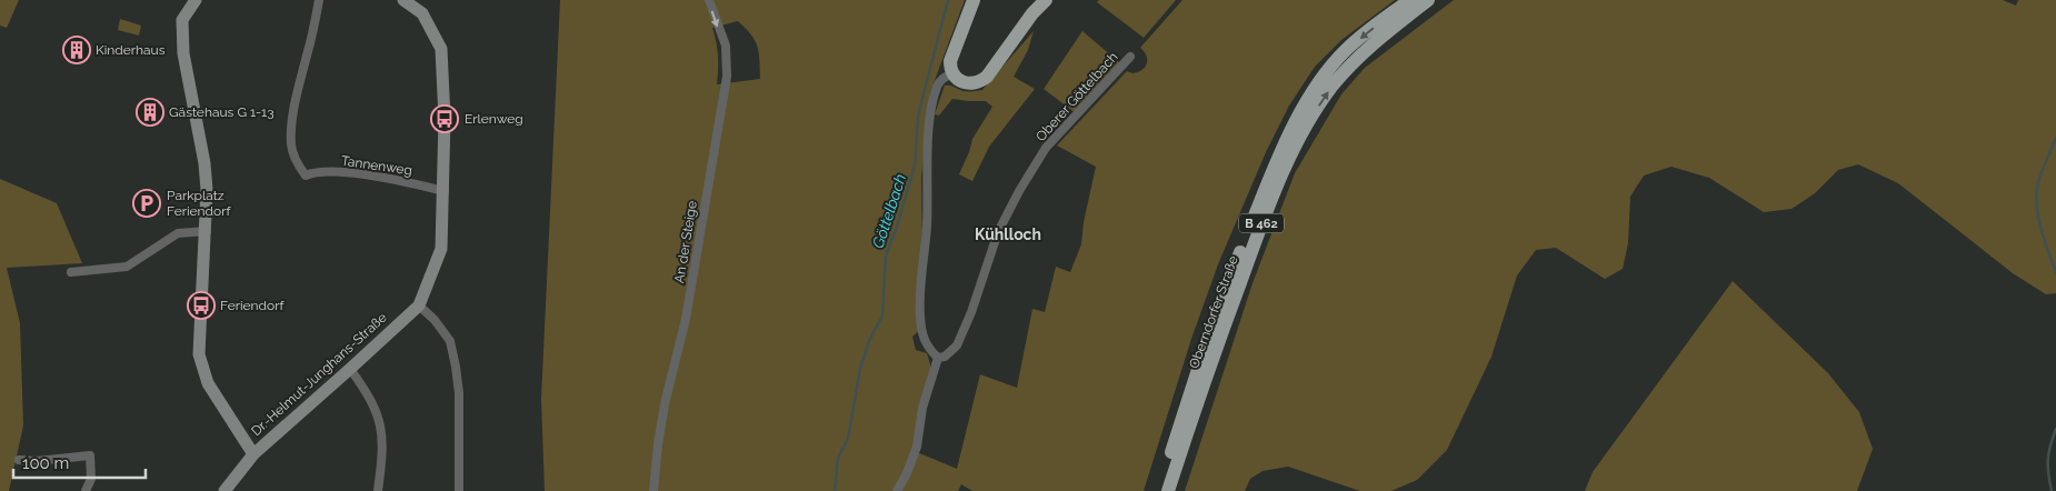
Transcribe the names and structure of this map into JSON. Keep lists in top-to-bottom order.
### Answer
{
  "streets": {
    "main road": ["B 462", "Oberndorfer Straße"],
    "street": [
      "Oberer Göttelbach",
      "Tannenweg",
      "An der Steige",
      "Dr.-Helmut-Junghans-Straße"
    ]
  },
  "crossings": [
    ["Tannenweg", "Dr.-Helmut-Junghans-Straße"]
  ],
  "one_way": ["An der Steige"],
  "districts": ["Kühlloch"],
  "water": ["Göttelbach"],
  "places": {
    "building": ["Kinderhaus", "Gästehaus G 1-13"],
    "bus stop": ["Erlenweg", "Feriendorf"],
    "parking": ["Parkplatz Feriendorf"]
  },
  "scale_bar": "100 m"
}
